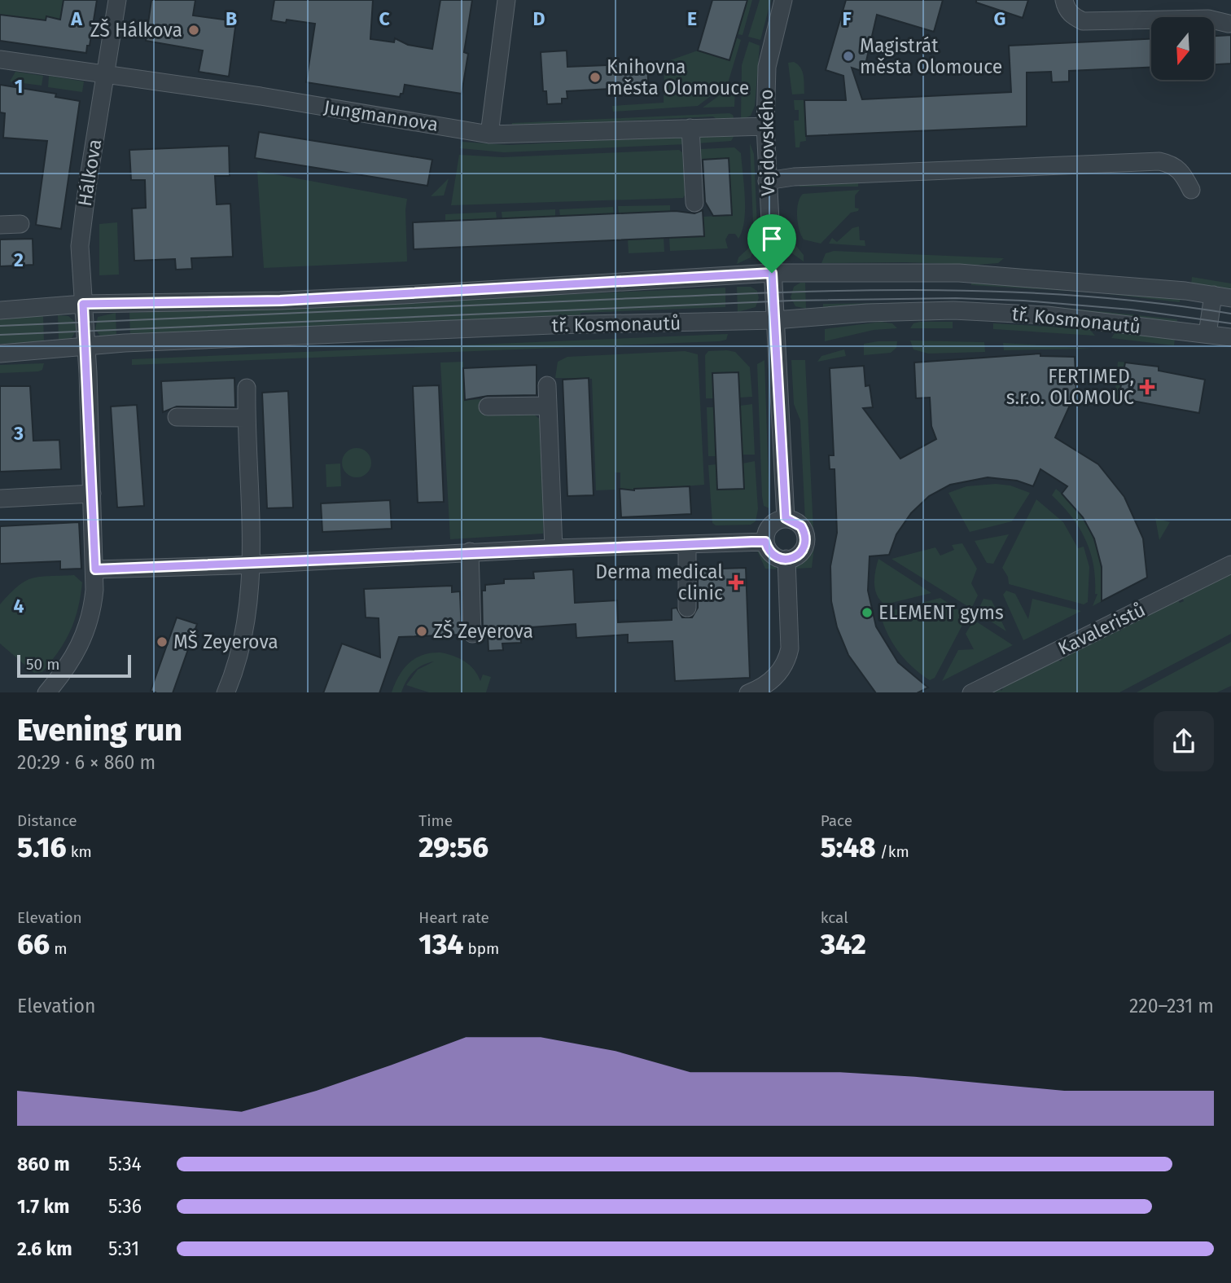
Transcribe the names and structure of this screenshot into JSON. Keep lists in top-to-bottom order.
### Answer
{
  "streets": {
    "street": [
      "Jungmannova",
      "Vejdovského",
      "Hálkova",
      "tř. Kosmonautů",
      "Kavaleristů"
    ]
  },
  "crossings": [
    ["Jungmannova", "Vejdovského"],
    ["Jungmannova", "Hálkova"],
    ["Vejdovského", "tř. Kosmonautů"],
    ["Hálkova", "tř. Kosmonautů"]
  ],
  "places": {
    "other": [
      "ZŠ Hálkova",
      "Magistrát města Olomouce",
      "Knihovna města Olomouce",
      "ELEMENT gyms",
      "ZŠ Zeyerova",
      "MŠ Zeyerova"
    ],
    "health": ["FERTIMED, s.r.o. OLOMOUC", "Derma medical clinic"]
  },
  "scale_bar": "50 m",
  "north": "bottom",
  "page": {
    "scale": "50 m",
    "heading": ["Evening run", "20:29 · 6 × 860 m"],
    "stats": [
      ["Distance", "5.16 km"],
      ["Time", "29:56"],
      ["Pace", "5:48 /km"],
      ["Elevation", "66 m"],
      ["Heart rate", "134 bpm"],
      ["kcal", "342"]
    ],
    "chart": ["Elevation", "220–231 m"],
    "list": [
      {
        "name": "860 m",
        "note": "5:34"
      },
      {
        "name": "1.7 km",
        "note": "5:36"
      },
      {
        "name": "2.6 km",
        "note": "5:31"
      }
    ]
  },
  "grid": {
    "columns": [
      "A",
      "B",
      "C",
      "D",
      "E",
      "F",
      "G"
    ],
    "rows": [
      "1",
      "2",
      "3",
      "4"
    ]
  }
}
